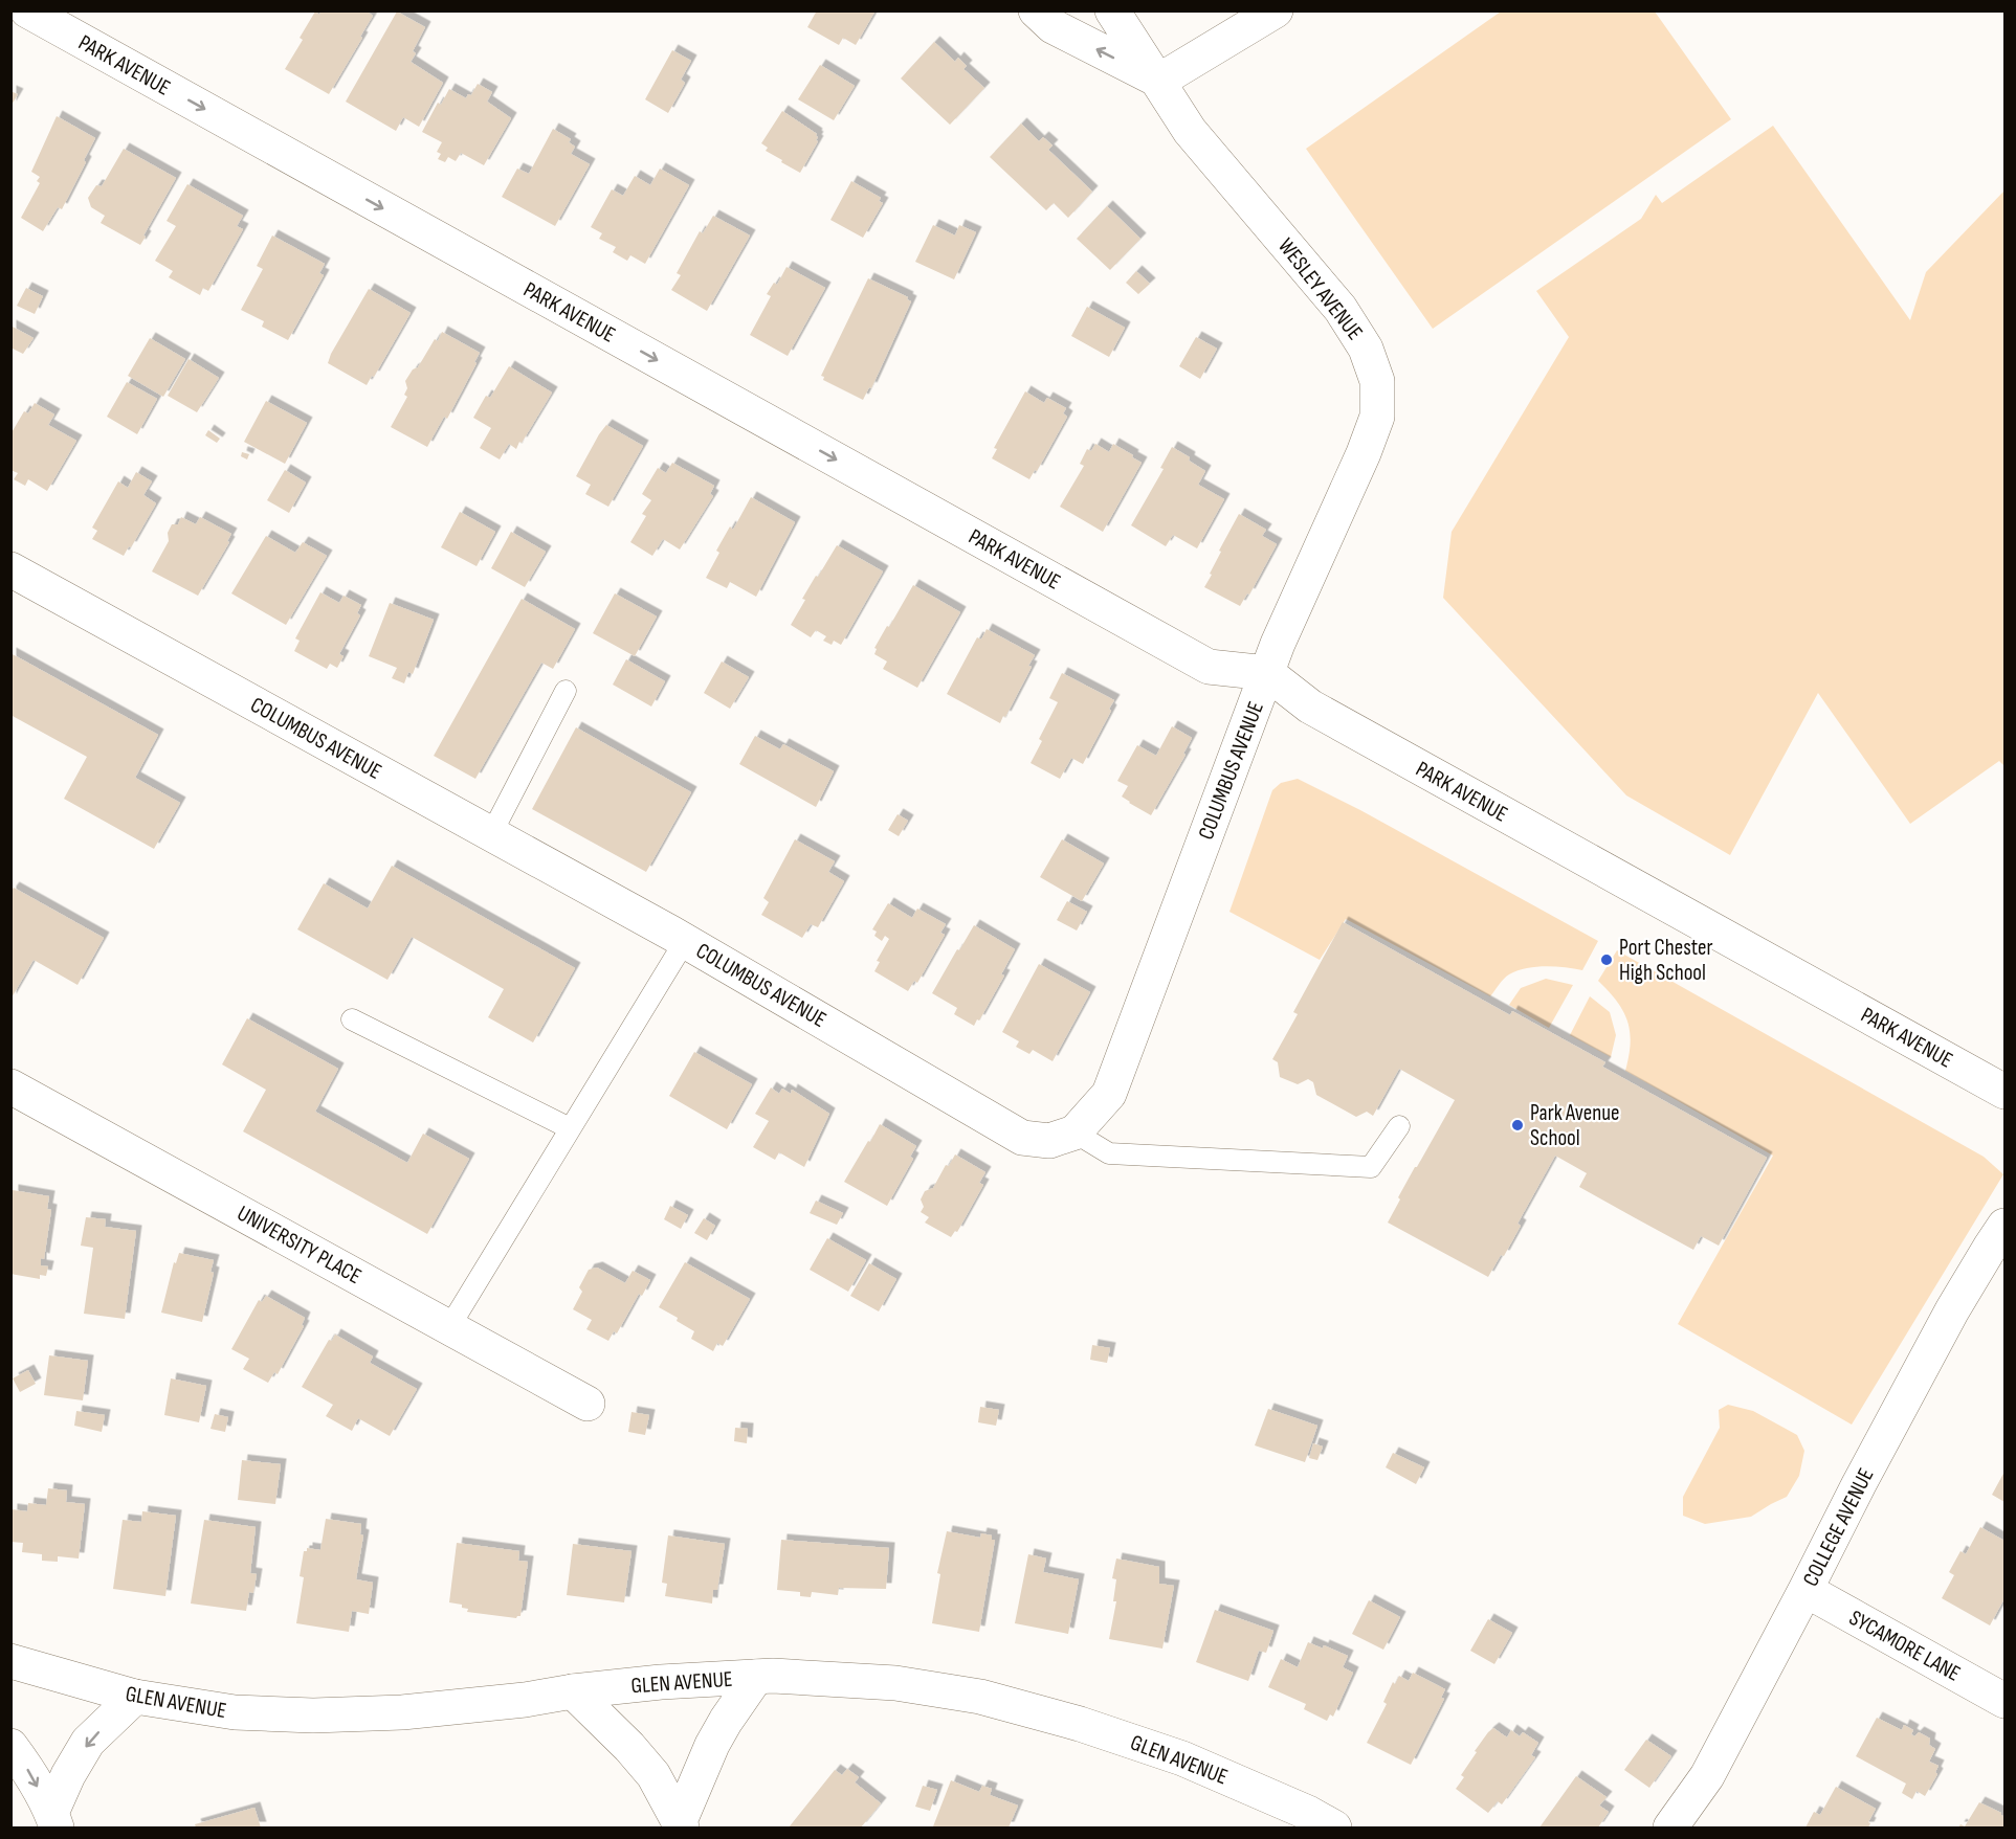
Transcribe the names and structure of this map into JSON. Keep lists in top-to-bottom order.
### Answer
{
  "streets": {
    "street": [
      "PARK AVENUE",
      "WESLEY AVENUE",
      "COLUMBUS AVENUE",
      "UNIVERSITY PLACE",
      "COLLEGE AVENUE",
      "SYCAMORE LANE",
      "GLEN AVENUE"
    ]
  },
  "crossings": [
    ["PARK AVENUE", "WESLEY AVENUE"],
    ["PARK AVENUE", "COLUMBUS AVENUE"],
    ["WESLEY AVENUE", "COLUMBUS AVENUE"],
    ["COLLEGE AVENUE", "SYCAMORE LANE"]
  ],
  "one_way": ["PARK AVENUE"],
  "places": ["Port Chester High School", "Park Avenue School"]
}
